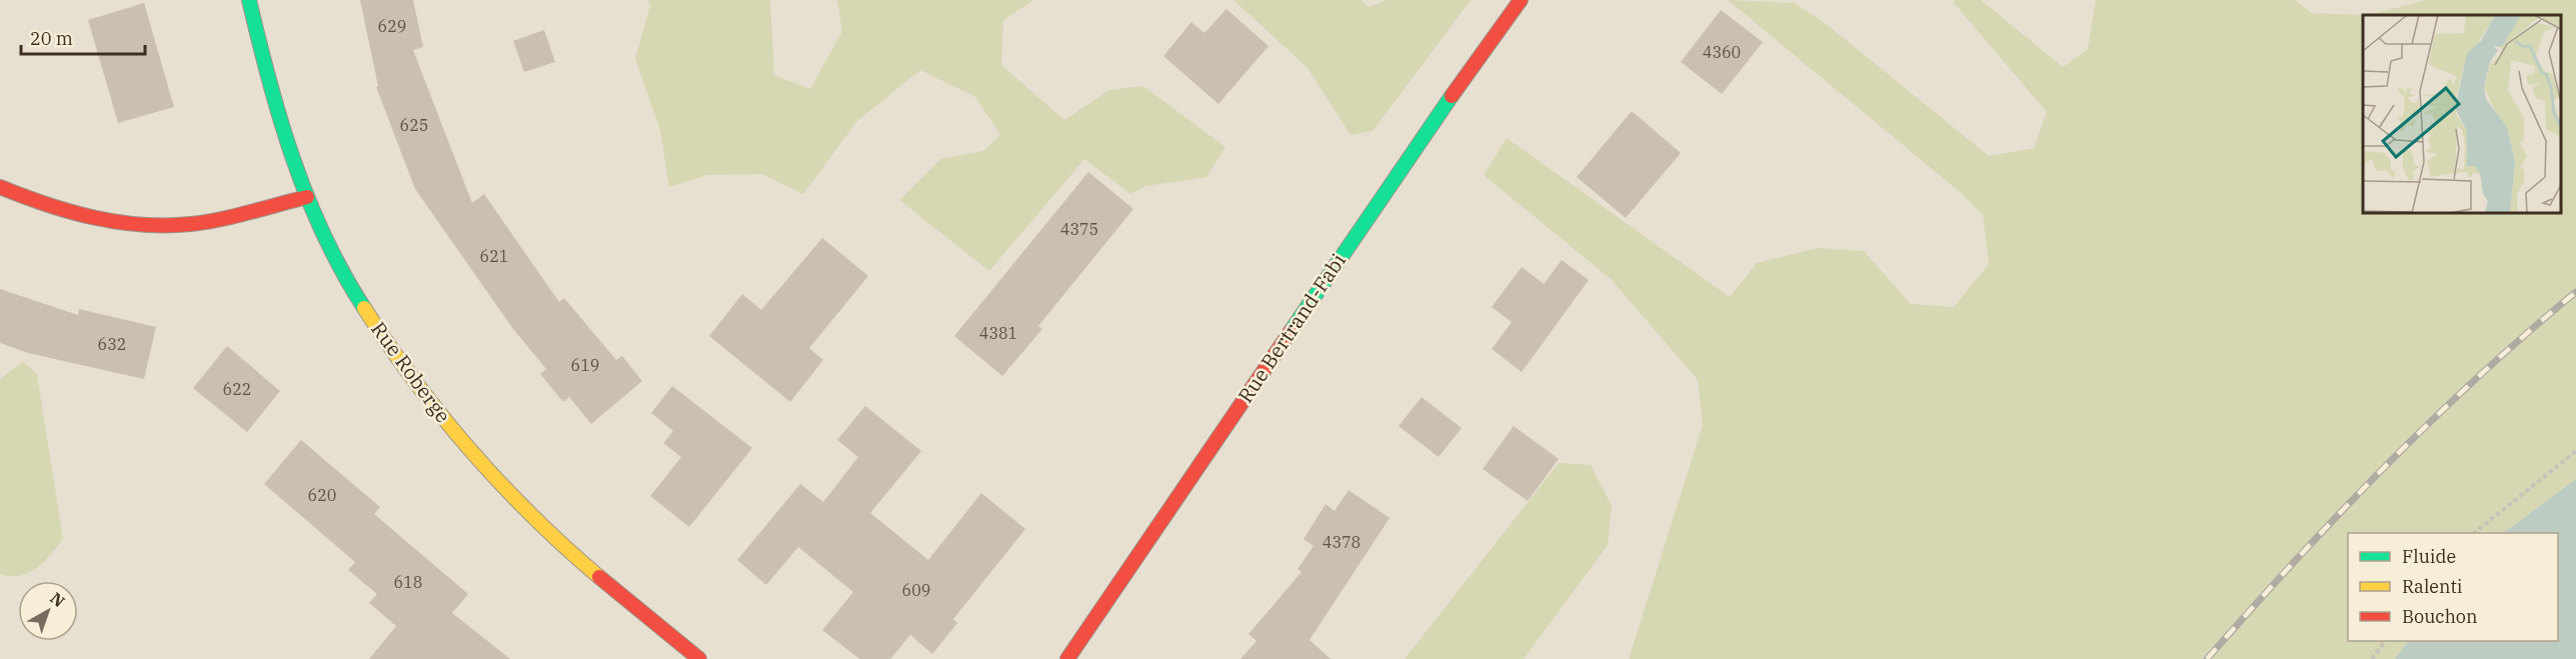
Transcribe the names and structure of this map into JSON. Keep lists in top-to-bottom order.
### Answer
{
  "streets": {
    "street": ["Rue Bertrand-Fabi", "Rue Roberge"]
  },
  "house_numbers": [
    "629",
    "4360",
    "625",
    "4375",
    "621",
    "4381",
    "632",
    "619",
    "622",
    "620",
    "4378",
    "618",
    "609"
  ],
  "legend": ["Fluide", "Ralenti", "Bouchon"],
  "scale_bar": "20 m",
  "north": "top right"
}
